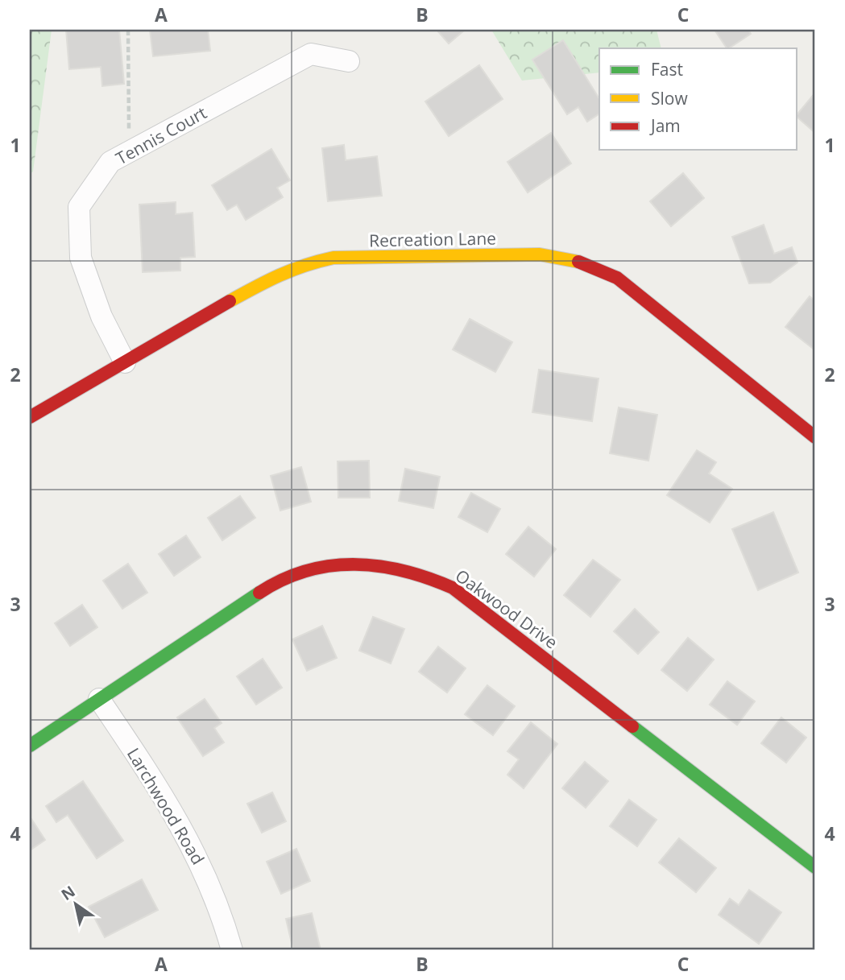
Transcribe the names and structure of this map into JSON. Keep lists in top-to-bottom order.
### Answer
{
  "streets": {
    "street": [
      "Tennis Court",
      "Recreation Lane",
      "Oakwood Drive",
      "Larchwood Road"
    ]
  },
  "crossings": [
    ["Tennis Court", "Recreation Lane"],
    ["Oakwood Drive", "Larchwood Road"]
  ],
  "legend": ["Fast", "Slow", "Jam"],
  "north": "top left",
  "grid": {
    "columns": ["A", "B", "C"],
    "rows": [
      "1",
      "2",
      "3",
      "4"
    ]
  }
}
